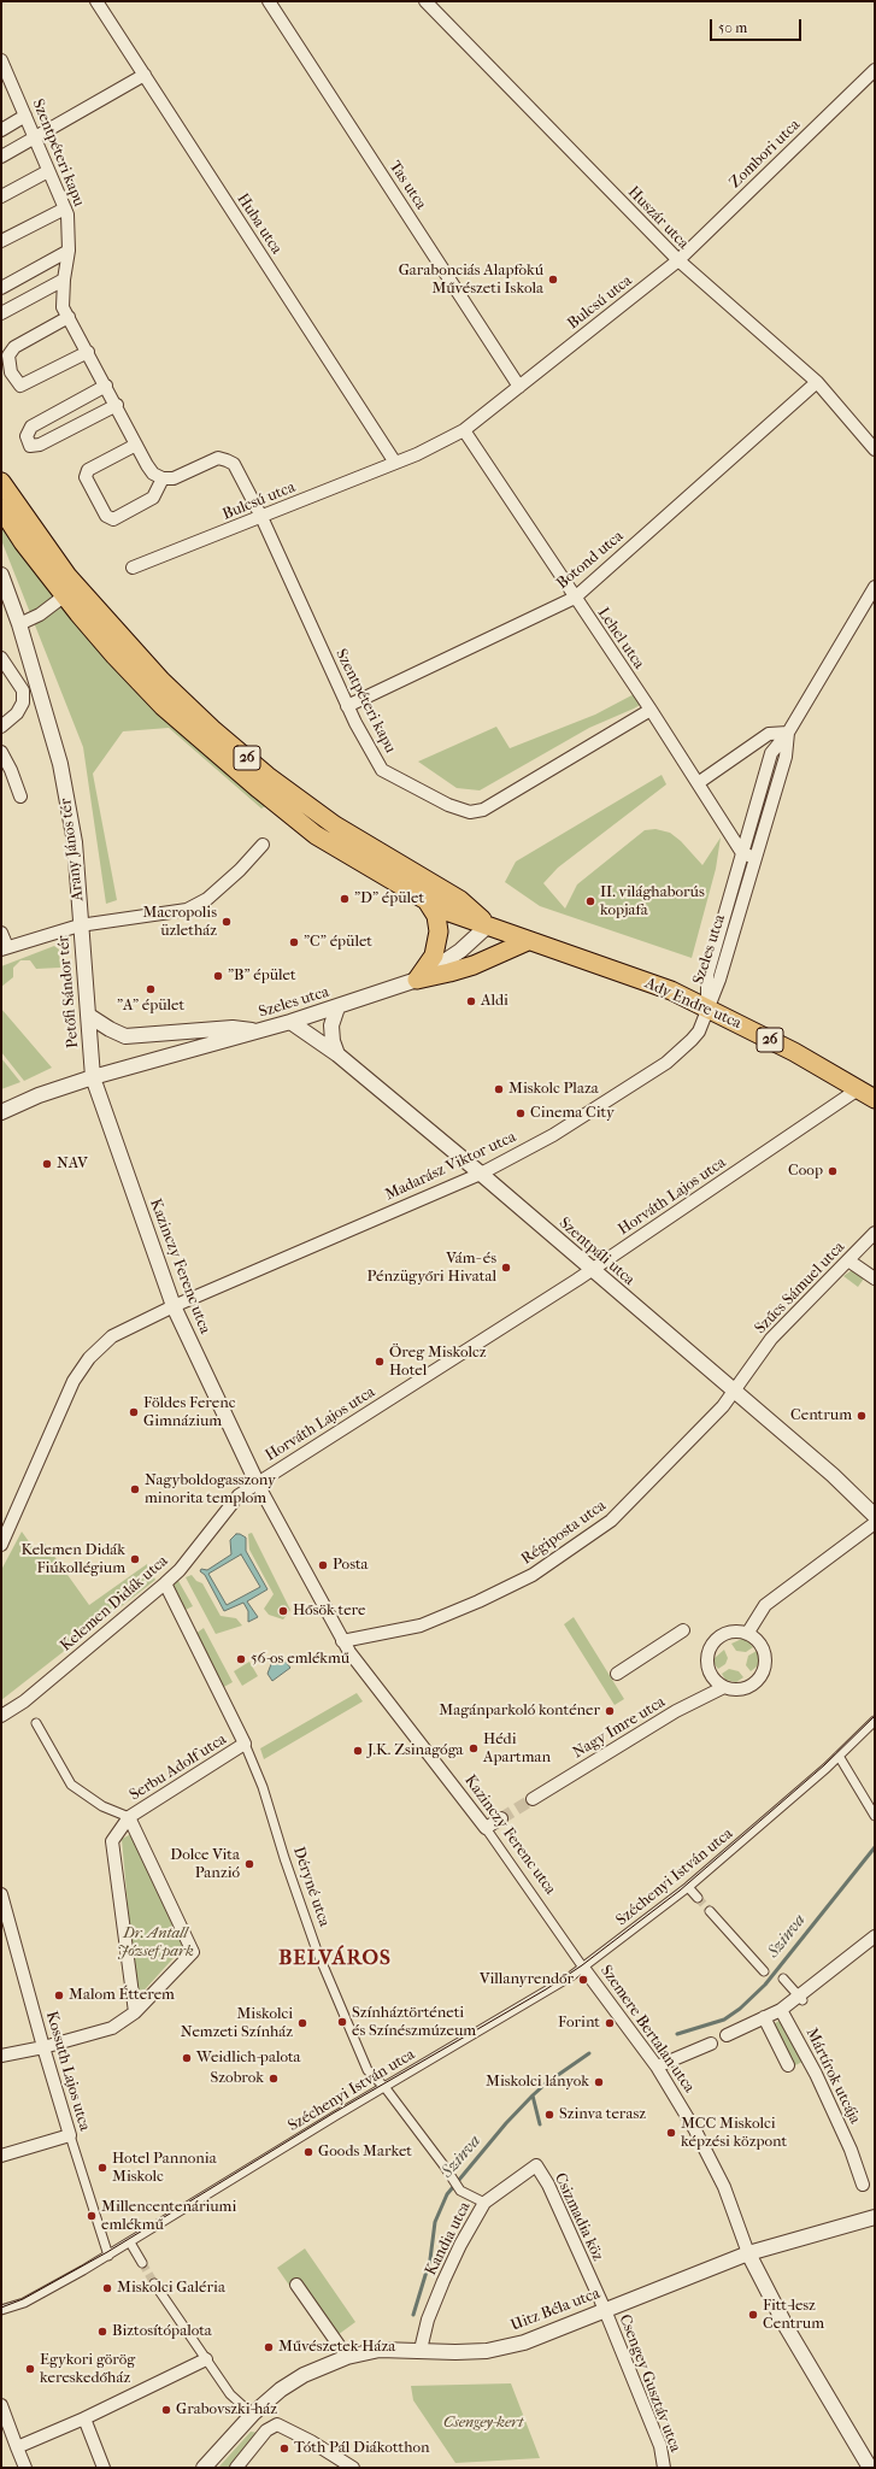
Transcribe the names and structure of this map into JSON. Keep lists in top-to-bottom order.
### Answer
{
  "streets": {
    "main road": ["26", "Ady Endre utca"],
    "street": [
      "Szentpéteri kapu",
      "Zombori utca",
      "Tas utca",
      "Huszár utca",
      "Huba utca",
      "Bulcsú utca",
      "Botond utca",
      "Lehel utca",
      "Arany János tér",
      "Szeles utca",
      "Petőfi Sándor tér",
      "Madarász Viktor utca",
      "Horváth Lajos utca",
      "Szentpáli utca",
      "Kazinczy Ferenc utca",
      "Szűcs Sámuel utca",
      "Régiposta utca",
      "Kelemen Didák utca",
      "Nagy Imre utca",
      "Serbu Adolf utca",
      "Széchenyi István utca",
      "Déryné utca",
      "Szemere Bertalan utca",
      "Kossuth Lajos utca",
      "Mártírok utcája",
      "Csizmadia köz",
      "Kandia utca",
      "Uitz Béla utca",
      "Csengey Gusztáv utca"
    ]
  },
  "crossings": [
    ["Szentpéteri kapu", "Bulcsú utca"],
    ["Szentpéteri kapu", "Botond utca"],
    ["Szentpéteri kapu", "Lehel utca"],
    ["Zombori utca", "Huszár utca"],
    ["Zombori utca", "Bulcsú utca"],
    ["Tas utca", "Bulcsú utca"],
    ["Huszár utca", "Bulcsú utca"],
    ["Huszár utca", "Botond utca"],
    ["Huba utca", "Bulcsú utca"],
    ["Bulcsú utca", "Lehel utca"],
    ["Botond utca", "Lehel utca"],
    ["Lehel utca", "Szeles utca"],
    ["26", "Szeles utca"],
    ["26", "Ady Endre utca"],
    ["Arany János tér", "Petőfi Sándor tér"],
    ["Szeles utca", "Petőfi Sándor tér"],
    ["Szeles utca", "Ady Endre utca"],
    ["Szeles utca", "Madarász Viktor utca"],
    ["Szeles utca", "Szentpáli utca"],
    ["Szeles utca", "Kazinczy Ferenc utca"],
    ["Petőfi Sándor tér", "Kazinczy Ferenc utca"],
    ["Ady Endre utca", "Madarász Viktor utca"],
    ["Ady Endre utca", "Horváth Lajos utca"],
    ["Madarász Viktor utca", "Szentpáli utca"],
    ["Madarász Viktor utca", "Kazinczy Ferenc utca"],
    ["Horváth Lajos utca", "Szentpáli utca"],
    ["Horváth Lajos utca", "Kazinczy Ferenc utca"],
    ["Horváth Lajos utca", "Kelemen Didák utca"],
    ["Szentpáli utca", "Szűcs Sámuel utca"],
    ["Szentpáli utca", "Régiposta utca"],
    ["Kazinczy Ferenc utca", "Régiposta utca"],
    ["Kazinczy Ferenc utca", "Kelemen Didák utca"],
    ["Kazinczy Ferenc utca", "Széchenyi István utca"],
    ["Kazinczy Ferenc utca", "Szemere Bertalan utca"],
    ["Szűcs Sámuel utca", "Régiposta utca"],
    ["Serbu Adolf utca", "Déryné utca"],
    ["Széchenyi István utca", "Déryné utca"],
    ["Széchenyi István utca", "Szemere Bertalan utca"],
    ["Széchenyi István utca", "Kossuth Lajos utca"],
    ["Déryné utca", "Kandia utca"],
    ["Szemere Bertalan utca", "Uitz Béla utca"],
    ["Csizmadia köz", "Kandia utca"],
    ["Csizmadia köz", "Uitz Béla utca"],
    ["Csizmadia köz", "Csengey Gusztáv utca"],
    ["Kandia utca", "Uitz Béla utca"],
    ["Uitz Béla utca", "Csengey Gusztáv utca"]
  ],
  "districts": ["BELVÁROS"],
  "water": ["Szinva"],
  "parks": ["Dr. Antall József park", "Csengey-kert"],
  "places": [
    "Garabonciás Alapfokú Művészeti Iskola",
    "\"D\" épület",
    "II. világhaborús kopjafa",
    "Macropolis üzletház",
    "\"C\" épület",
    "\"B\" épület",
    "\"A\" épület",
    "Aldi",
    "Miskolc Plaza",
    "Cinema City",
    "NAV",
    "Coop",
    "Vám- és Pénzügyőri Hivatal",
    "Öreg Miskolcz Hotel",
    "Földes Ferenc Gimnázium",
    "Centrum",
    "Nagyboldogasszony minorita templom",
    "Kelemen Didák Fiúkollégium",
    "Posta",
    "Hősök tere",
    "56-os emlékmű",
    "Magánparkoló konténer",
    "Hédi Apartman",
    "J.K. Zsinagóga",
    "Dolce Vita Panzió",
    "Villanyrendőr",
    "Malom Étterem",
    "Színháztörténeti és Színészmúzeum",
    "Miskolci Nemzeti Színház",
    "Forint",
    "Weidlich-palota",
    "Szobrok",
    "Miskolci lányok",
    "Szinva terasz",
    "MCC Miskolci képzési központ",
    "Goods Market",
    "Hotel Pannonia Miskolc",
    "Millencentenáriumi emlékmű",
    "Miskolci Galéria",
    "Fitt-lesz Centrum",
    "Biztosítópalota",
    "Művészetek Háza",
    "Egykori görög kereskedőház",
    "Grabovszki-ház",
    "Tóth Pál Diákotthon"
  ],
  "scale_bar": "50 m"
}
